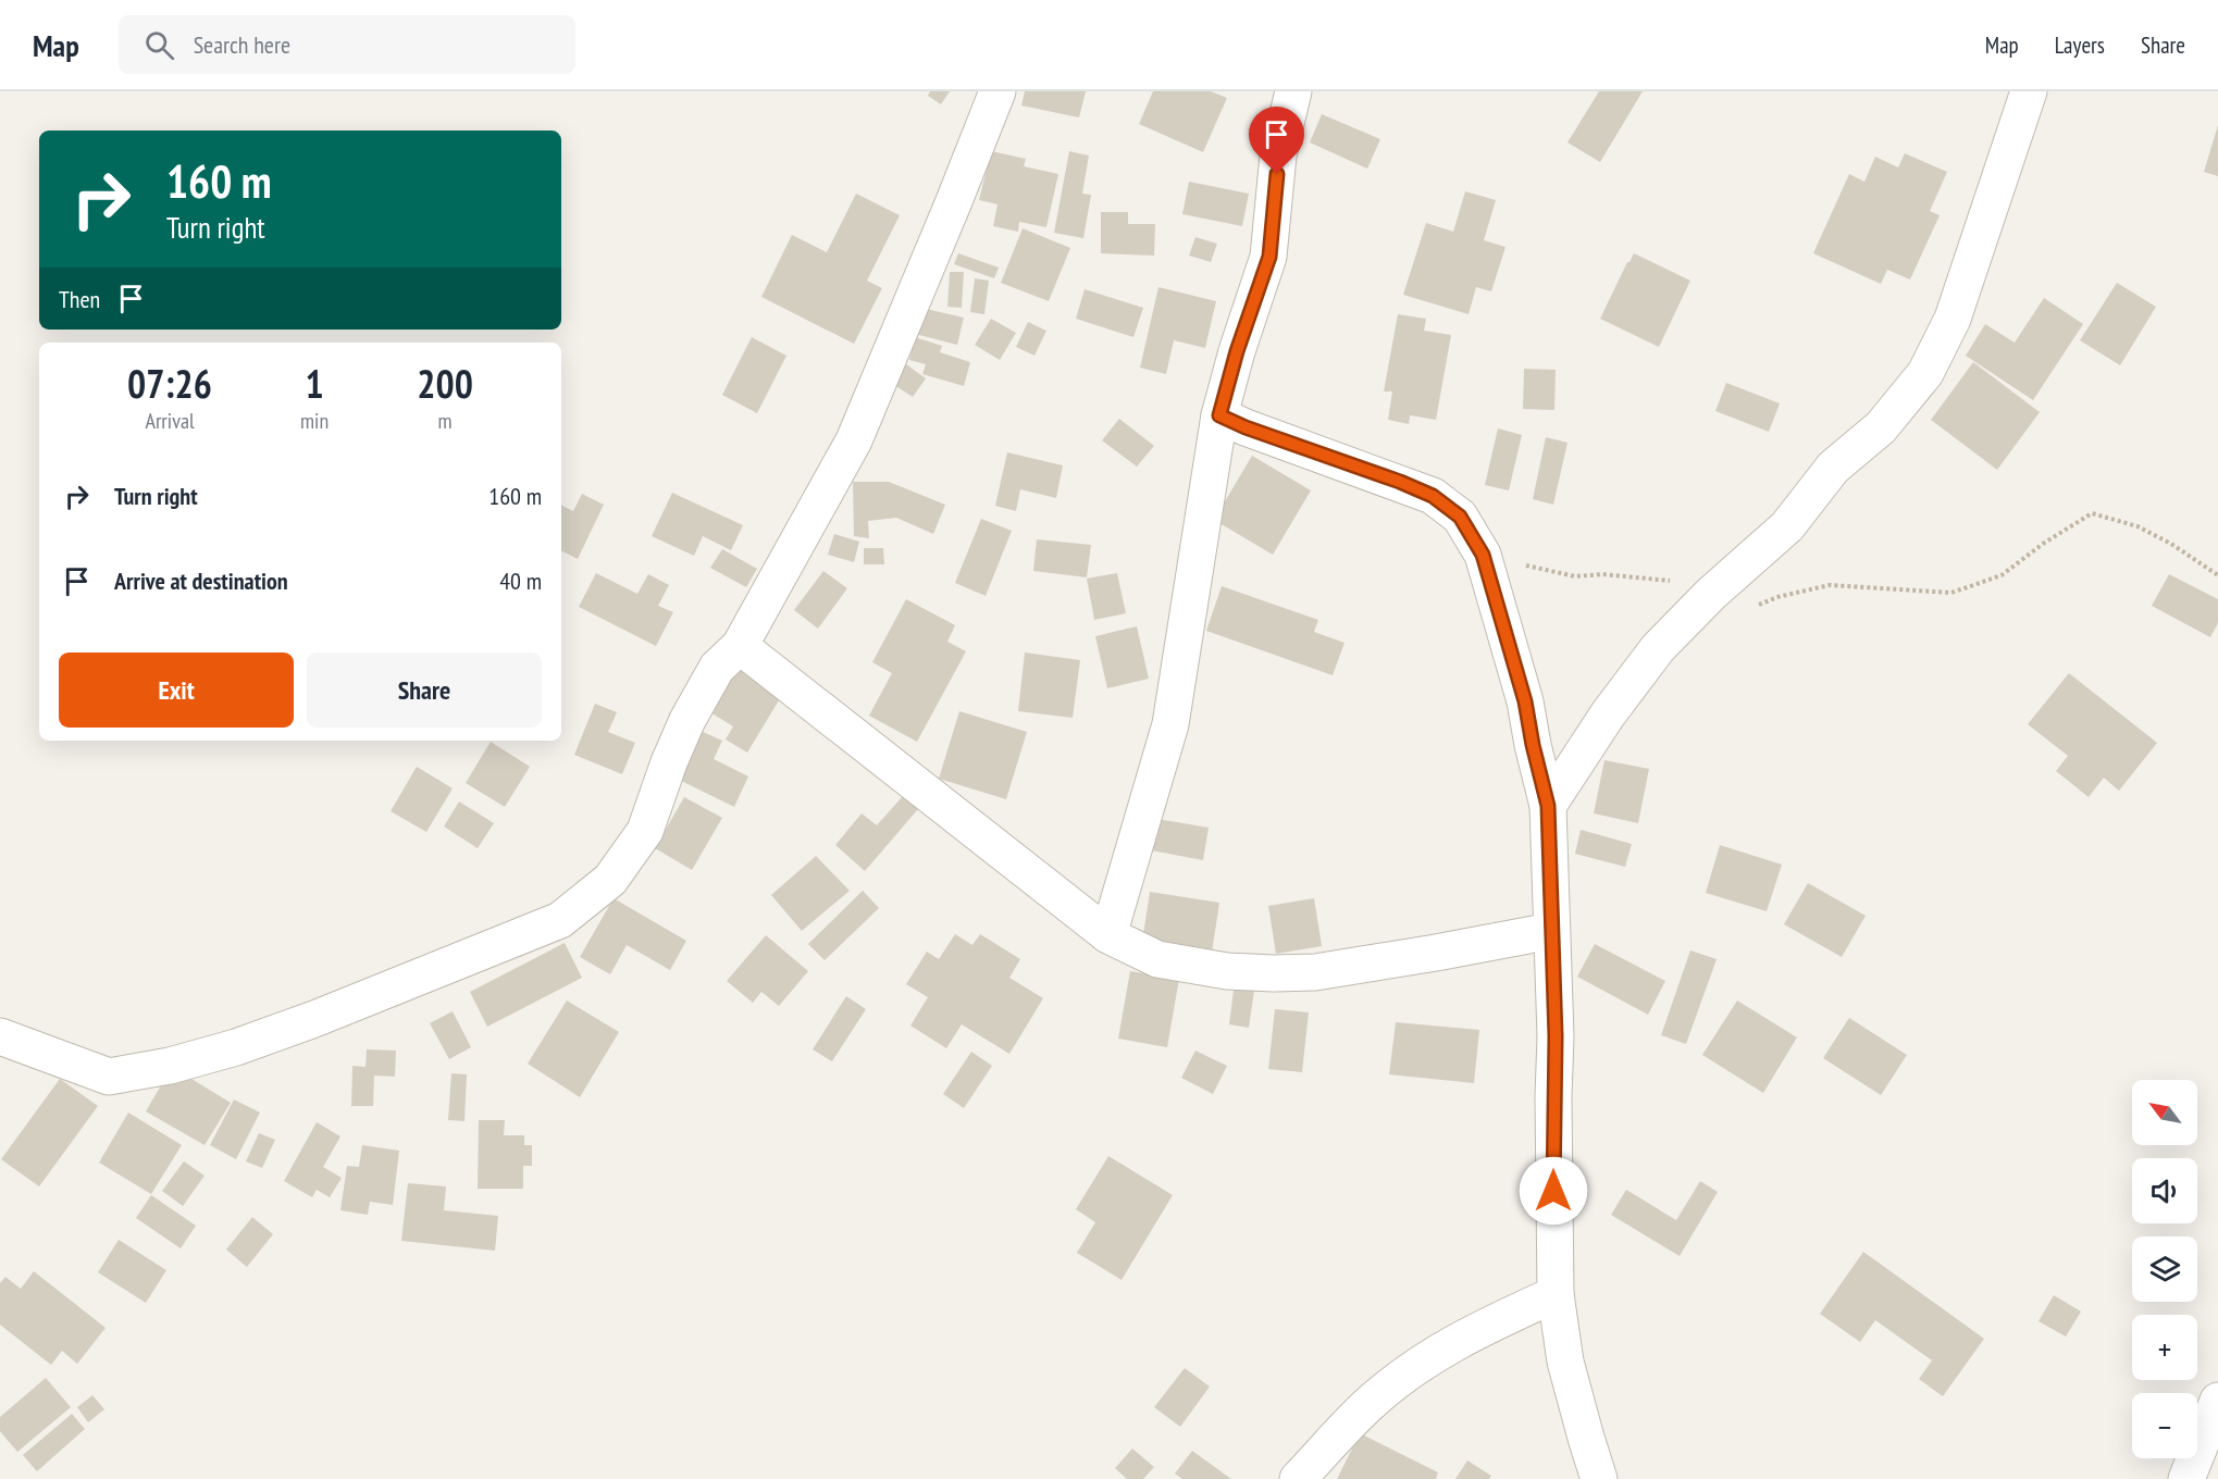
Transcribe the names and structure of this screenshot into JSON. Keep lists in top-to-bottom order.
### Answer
{
  "north": "top left",
  "page": {
    "header": "Map",
    "search": "Search here",
    "nav": ["Map", "Layers", "Share"],
    "turn": ["160 m", "Turn right"],
    "then": "Then",
    "eta": [
      "07:26",
      "Arrival",
      "1",
      "min",
      "200",
      "m"
    ],
    "list": [
      {
        "name": "Turn right",
        "value": "160 m"
      },
      {
        "name": "Arrive at destination",
        "value": "40 m"
      }
    ],
    "buttons": ["Exit", "Share"],
    "map_buttons": ["+", "−"]
  }
}
